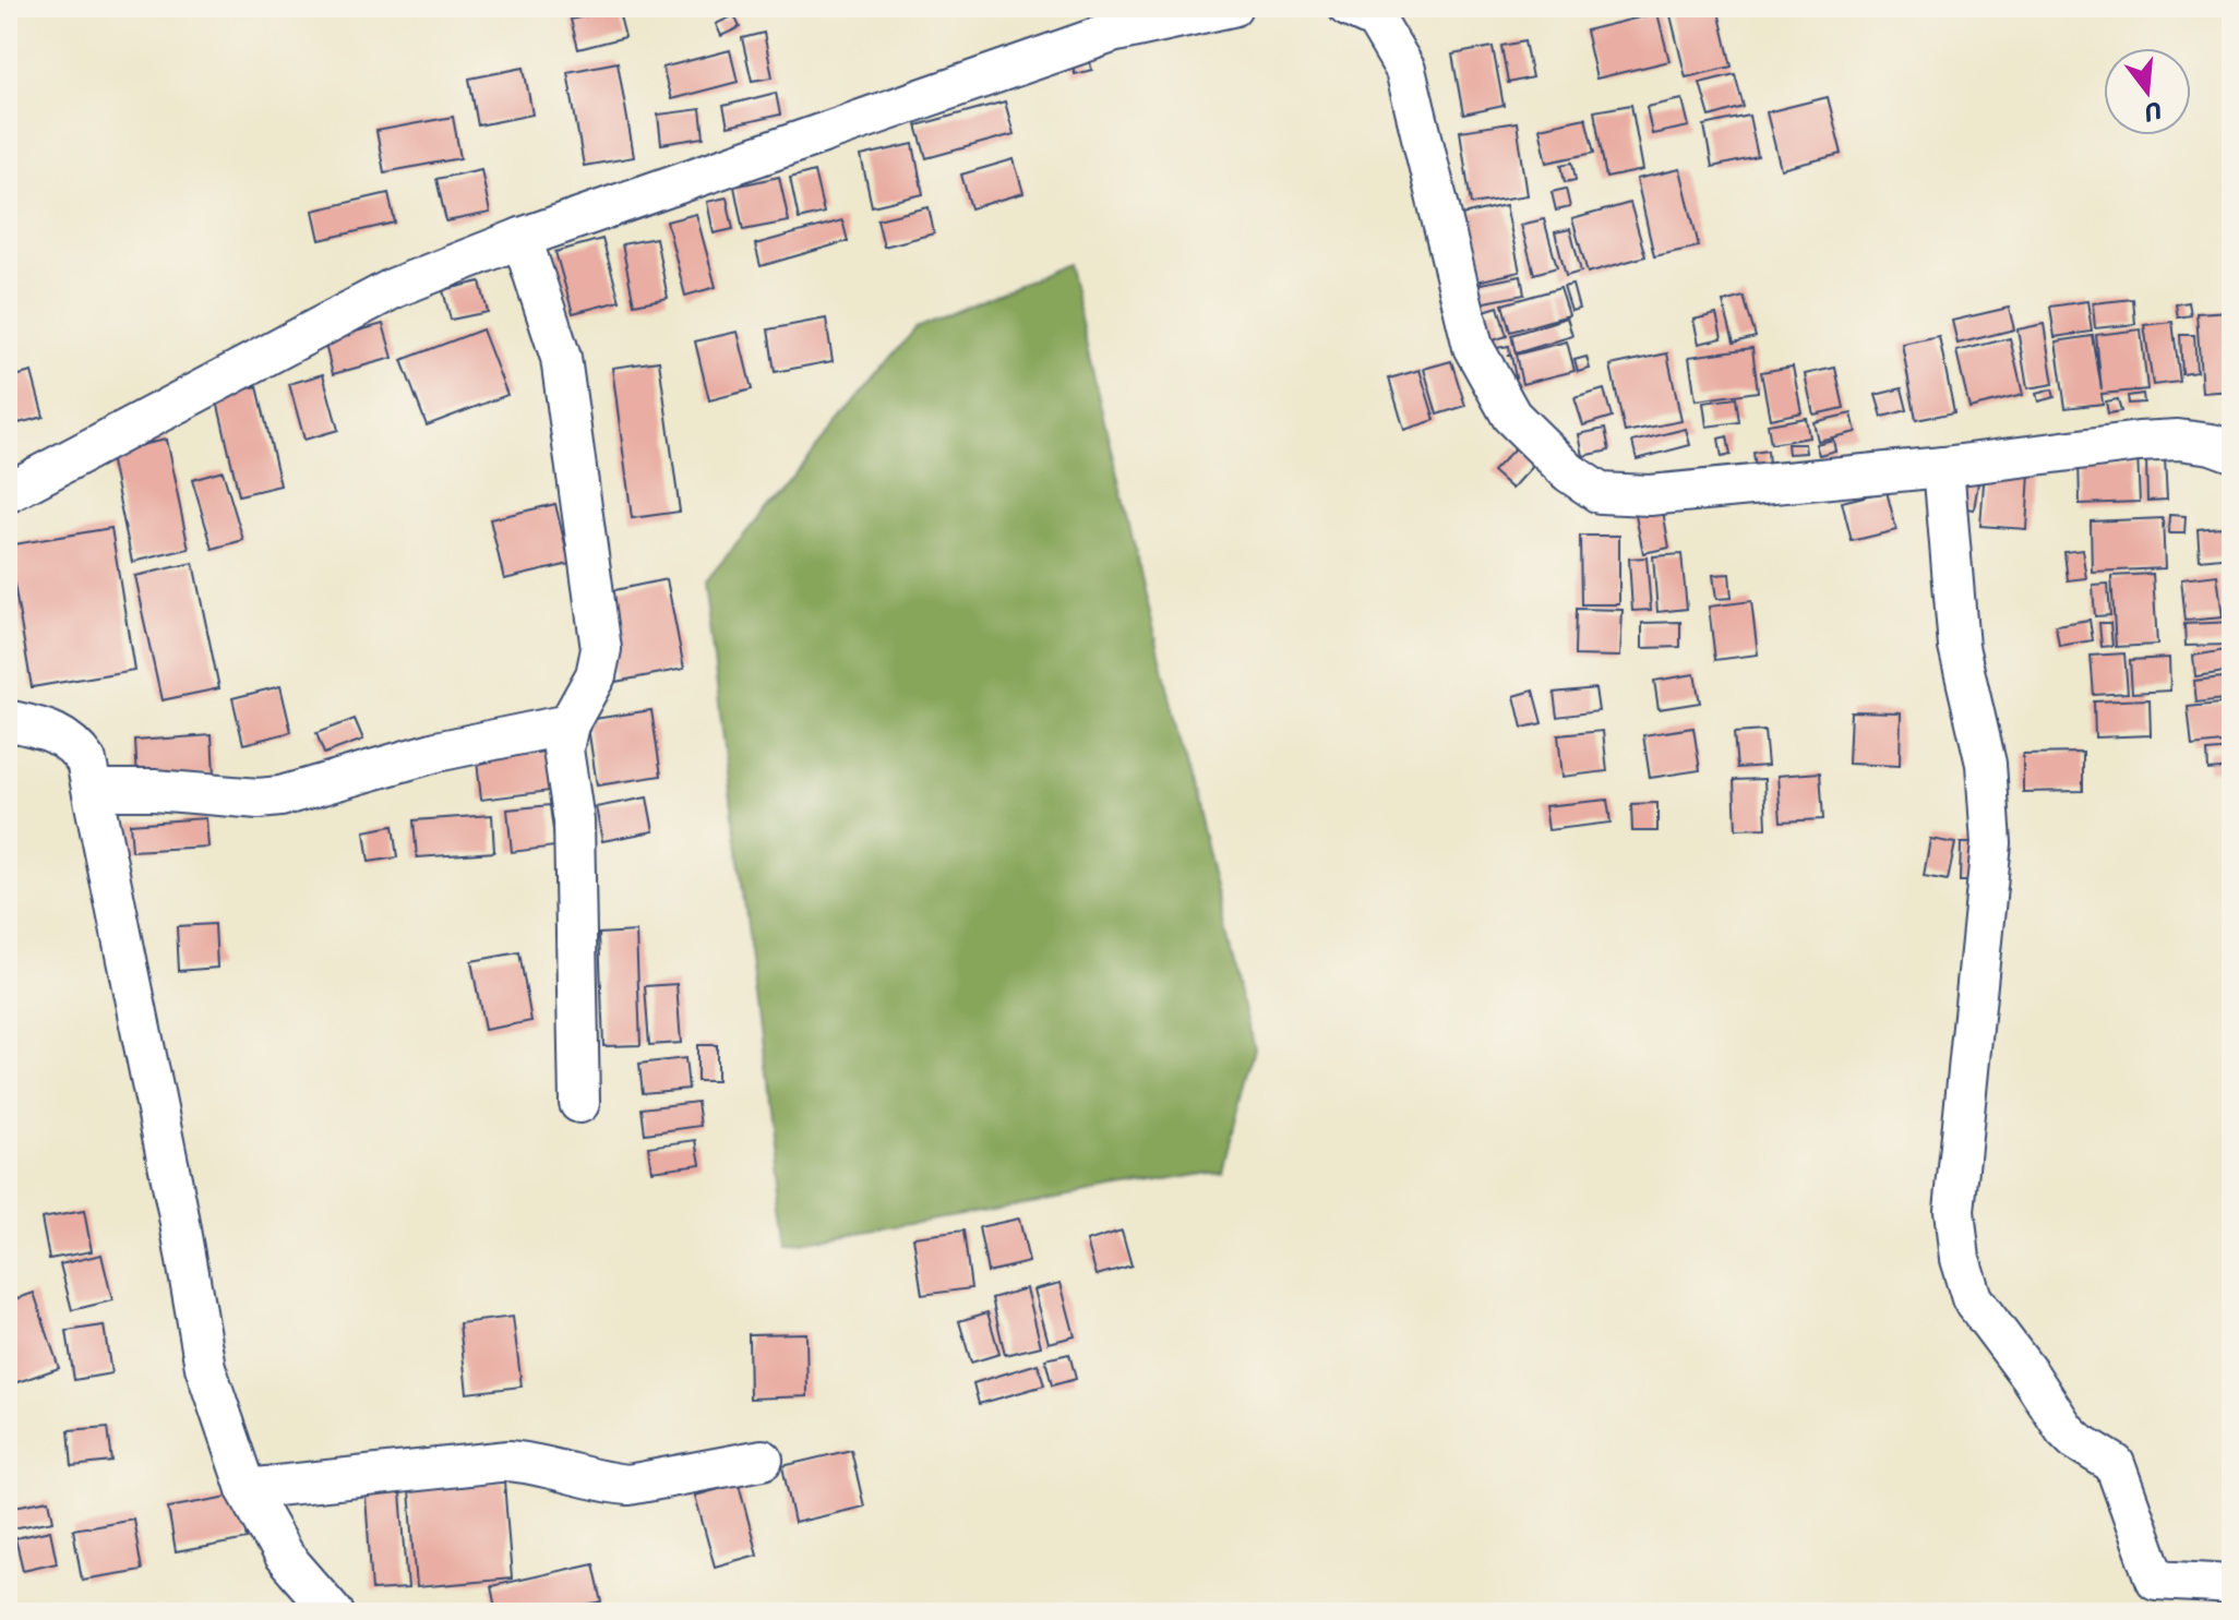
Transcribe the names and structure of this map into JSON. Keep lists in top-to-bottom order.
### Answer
{
  "north": "bottom"
}
